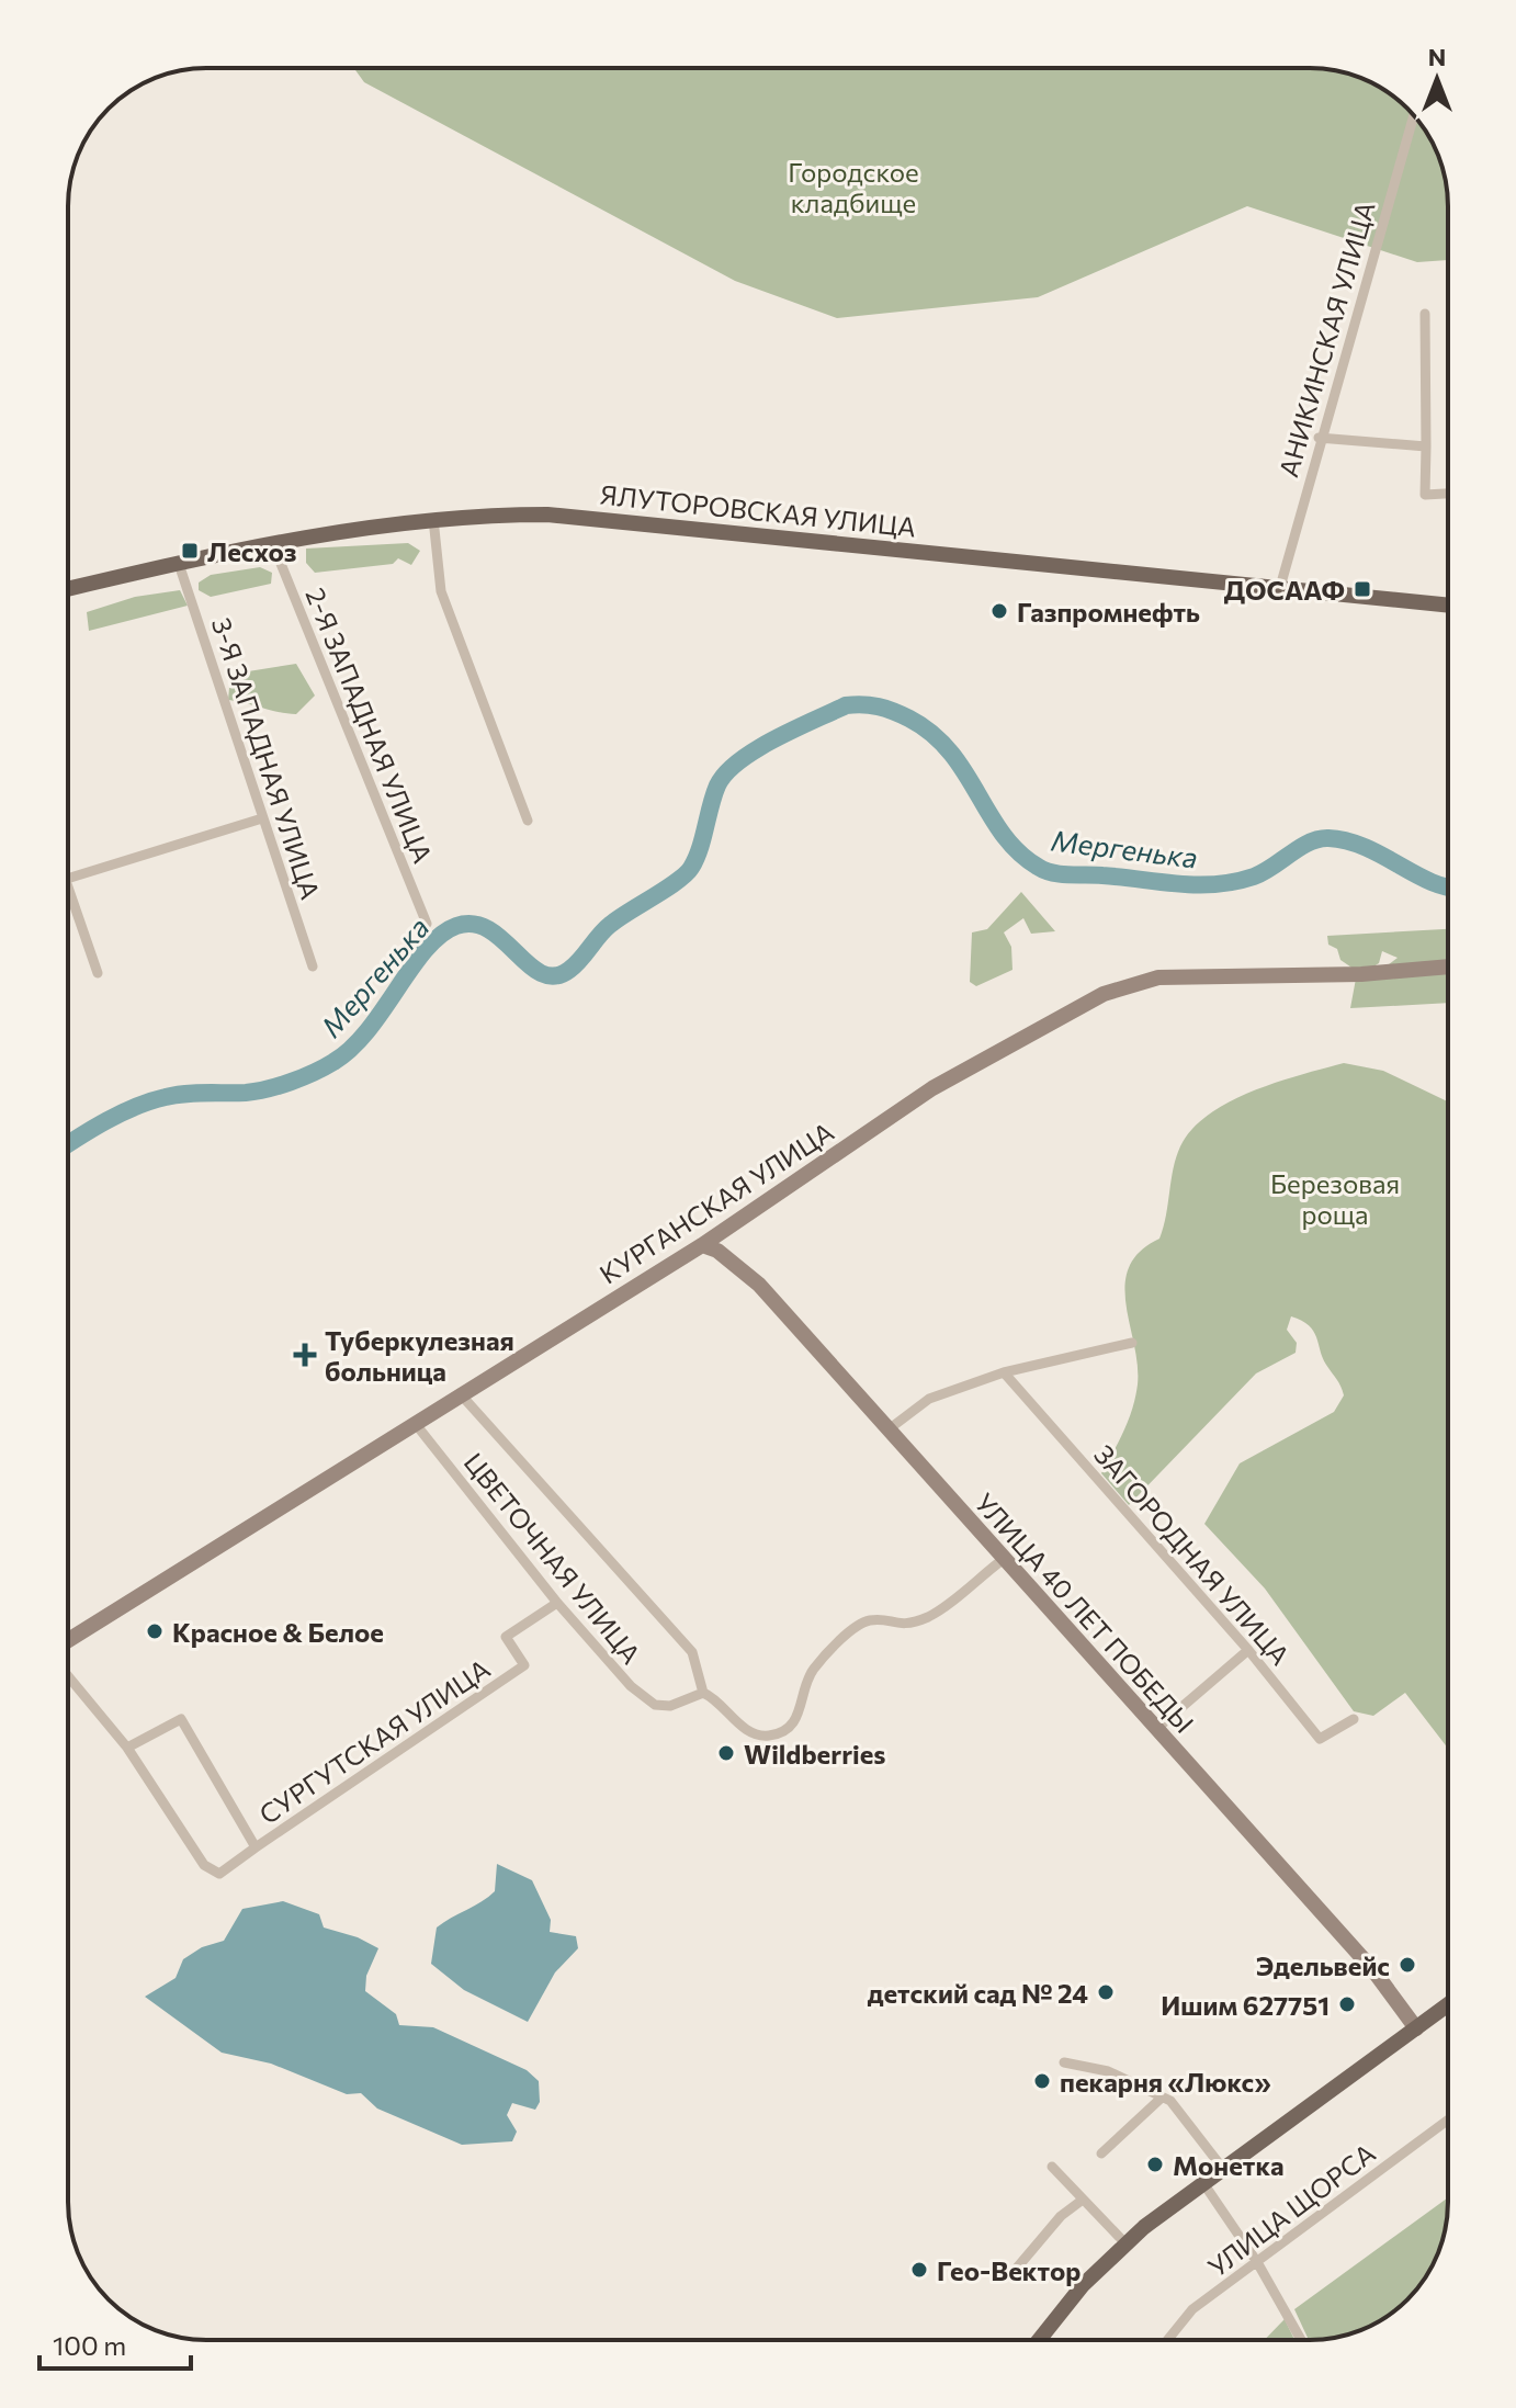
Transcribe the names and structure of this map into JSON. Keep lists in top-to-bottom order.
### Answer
{
  "streets": {
    "main road": ["ЯЛУТОРОВСКАЯ УЛИЦА", "КУРГАНСКАЯ УЛИЦА", "УЛИЦА 40 ЛЕТ ПОБЕДЫ"],
    "street": [
      "АНИКИНСКАЯ УЛИЦА",
      "2-Я ЗАПАДНАЯ УЛИЦА",
      "3-Я ЗАПАДНАЯ УЛИЦА",
      "ЗАГОРОДНАЯ УЛИЦА",
      "ЦВЕТОЧНАЯ УЛИЦА",
      "СУРГУТСКАЯ УЛИЦА",
      "УЛИЦА ЩОРСА"
    ]
  },
  "crossings": [
    ["АНИКИНСКАЯ УЛИЦА", "ЯЛУТОРОВСКАЯ УЛИЦА"],
    ["ЯЛУТОРОВСКАЯ УЛИЦА", "2-Я ЗАПАДНАЯ УЛИЦА"],
    ["ЯЛУТОРОВСКАЯ УЛИЦА", "3-Я ЗАПАДНАЯ УЛИЦА"],
    ["КУРГАНСКАЯ УЛИЦА", "ЦВЕТОЧНАЯ УЛИЦА"],
    ["КУРГАНСКАЯ УЛИЦА", "УЛИЦА 40 ЛЕТ ПОБЕДЫ"],
    ["ЦВЕТОЧНАЯ УЛИЦА", "СУРГУТСКАЯ УЛИЦА"]
  ],
  "water": ["Мергенька"],
  "parks": ["Городское кладбище", "Березовая роща"],
  "places": {
    "transit": ["Лесхоз", "ДОСААФ"],
    "other": [
      "Газпромнефть",
      "Красное & Белое",
      "Wildberries",
      "Эдельвейс",
      "детский сад № 24",
      "Ишим 627751",
      "пекарня «Люкс»",
      "Монетка",
      "Гео-Вектор"
    ],
    "health": ["Туберкулезная больница"]
  },
  "scale_bar": "100 m",
  "north": "top"
}
